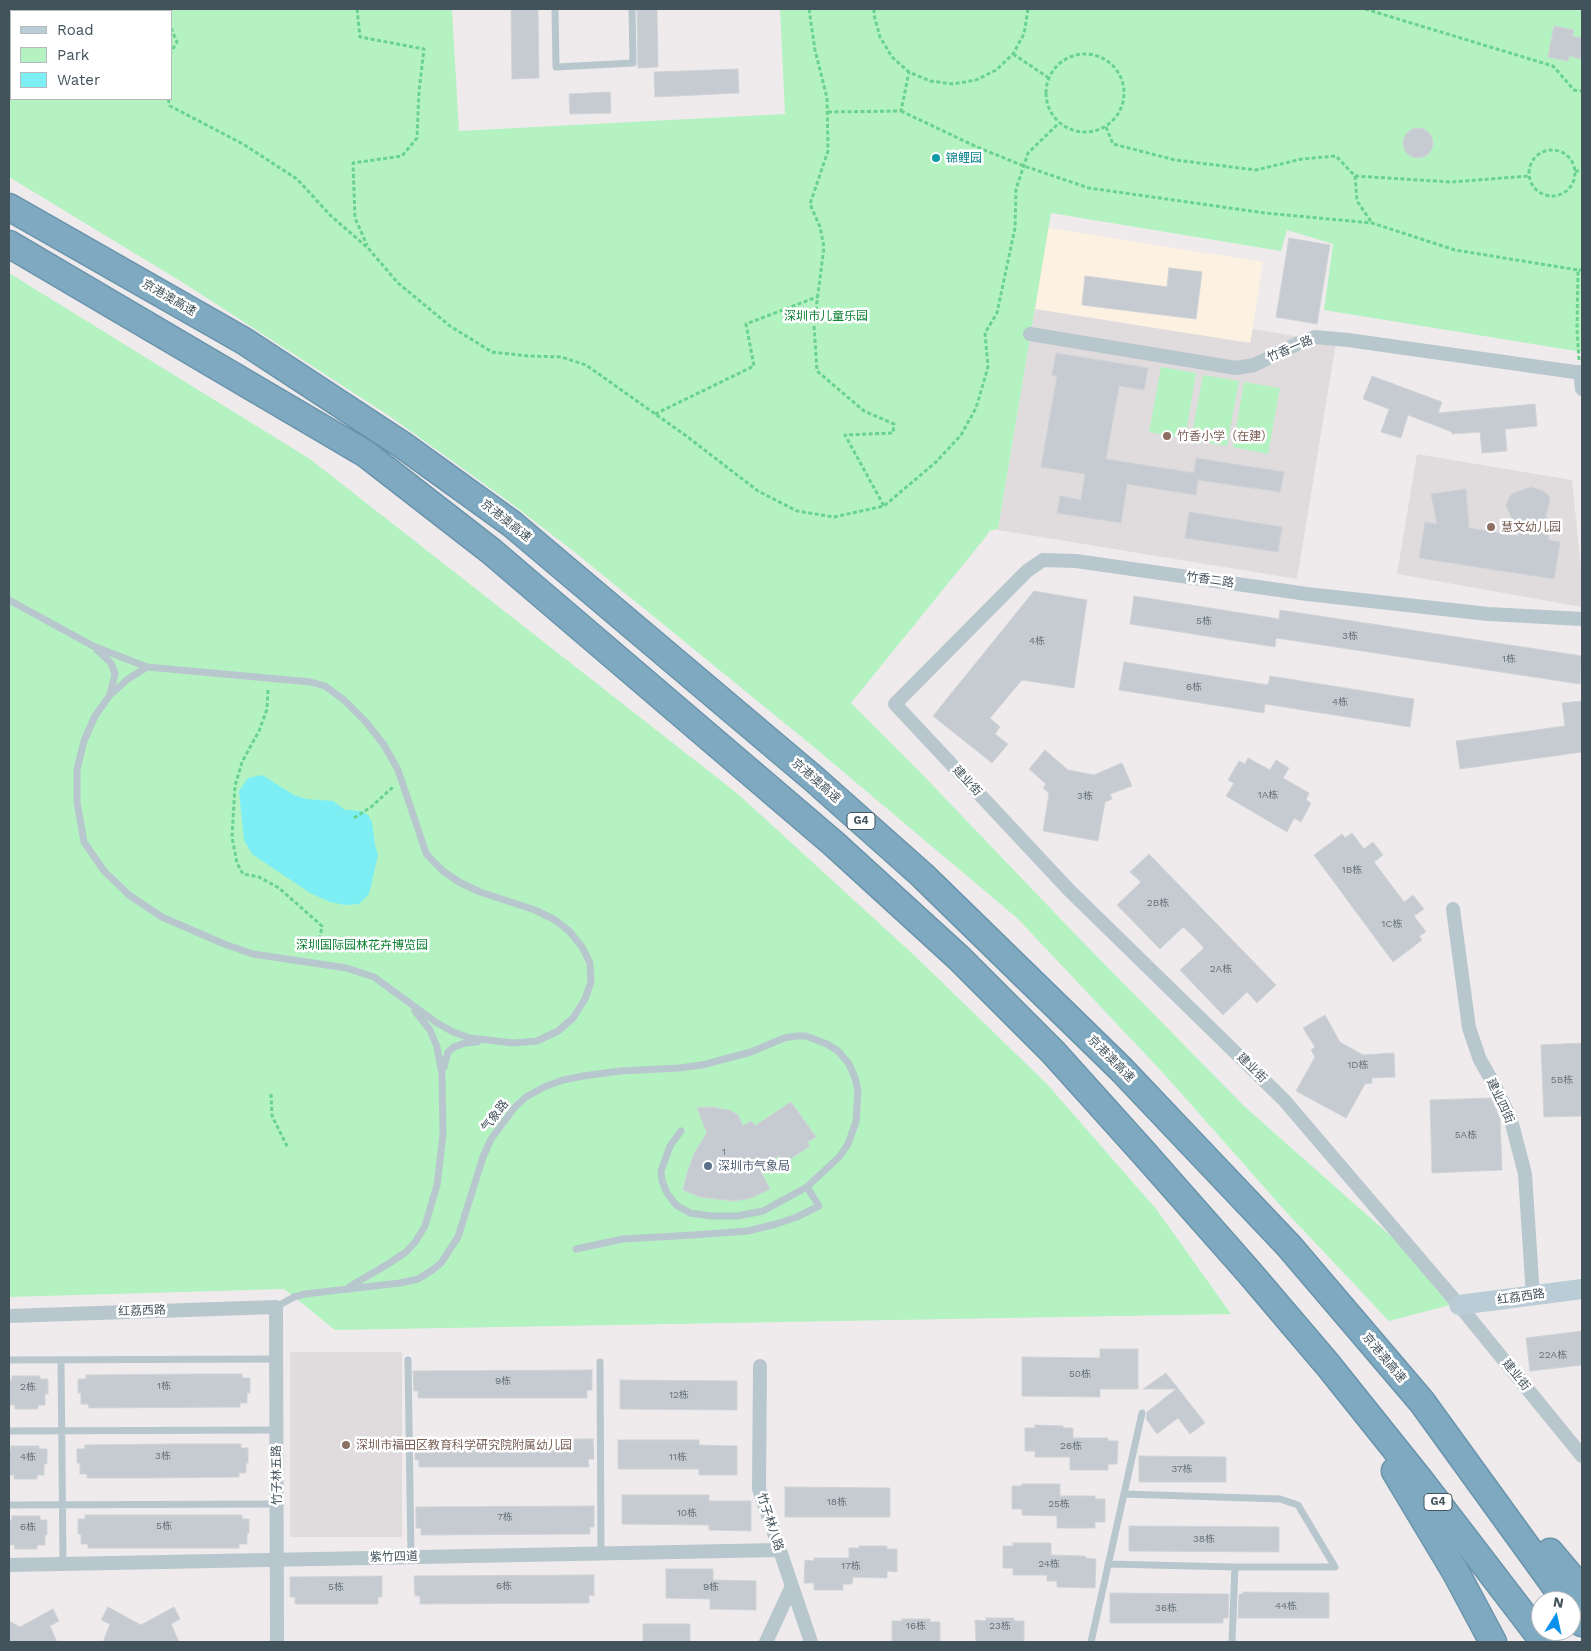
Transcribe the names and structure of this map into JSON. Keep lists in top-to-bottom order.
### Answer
{
  "streets": {
    "highway": ["京港澳高速", "G4"],
    "main road": ["红荔西路"],
    "street": [
      "竹香一路",
      "竹香二路",
      "建业街",
      "建业四街",
      "竹子林五路",
      "竹子林八路",
      "紫竹四道"
    ],
    "lane": ["气象路"]
  },
  "crossings": [
    ["竹香二路", "建业街"],
    ["建业街", "红荔西路"],
    ["建业四街", "红荔西路"],
    ["气象路", "红荔西路"],
    ["气象路", "竹子林五路"],
    ["红荔西路", "竹子林五路"],
    ["竹子林五路", "紫竹四道"],
    ["竹子林八路", "紫竹四道"]
  ],
  "parks": ["深圳市儿童乐园", "深圳国际园林花卉博览园"],
  "places": [
    "锦鲤园",
    "竹香小学（在建）",
    "慧文幼儿园",
    "深圳市气象局",
    "深圳市福田区教育科学研究院附属幼儿园"
  ],
  "house_numbers": [
    "5栋",
    "3栋",
    "4栋",
    "1栋",
    "6栋",
    "4栋",
    "1A栋",
    "3栋",
    "1B栋",
    "2B栋",
    "1C栋",
    "2A栋",
    "1D栋",
    "5B栋",
    "5A栋",
    "1",
    "22A栋",
    "50栋",
    "9栋",
    "1栋",
    "2栋",
    "12栋",
    "26栋",
    "3栋",
    "4栋",
    "11栋",
    "37栋",
    "18栋",
    "25栋",
    "10栋",
    "7栋",
    "5栋",
    "6栋",
    "38栋",
    "24栋",
    "17栋",
    "6栋",
    "5栋",
    "9栋",
    "44栋",
    "36栋",
    "16栋",
    "23栋"
  ],
  "legend": ["Road", "Park", "Water"],
  "north": "top"
}
